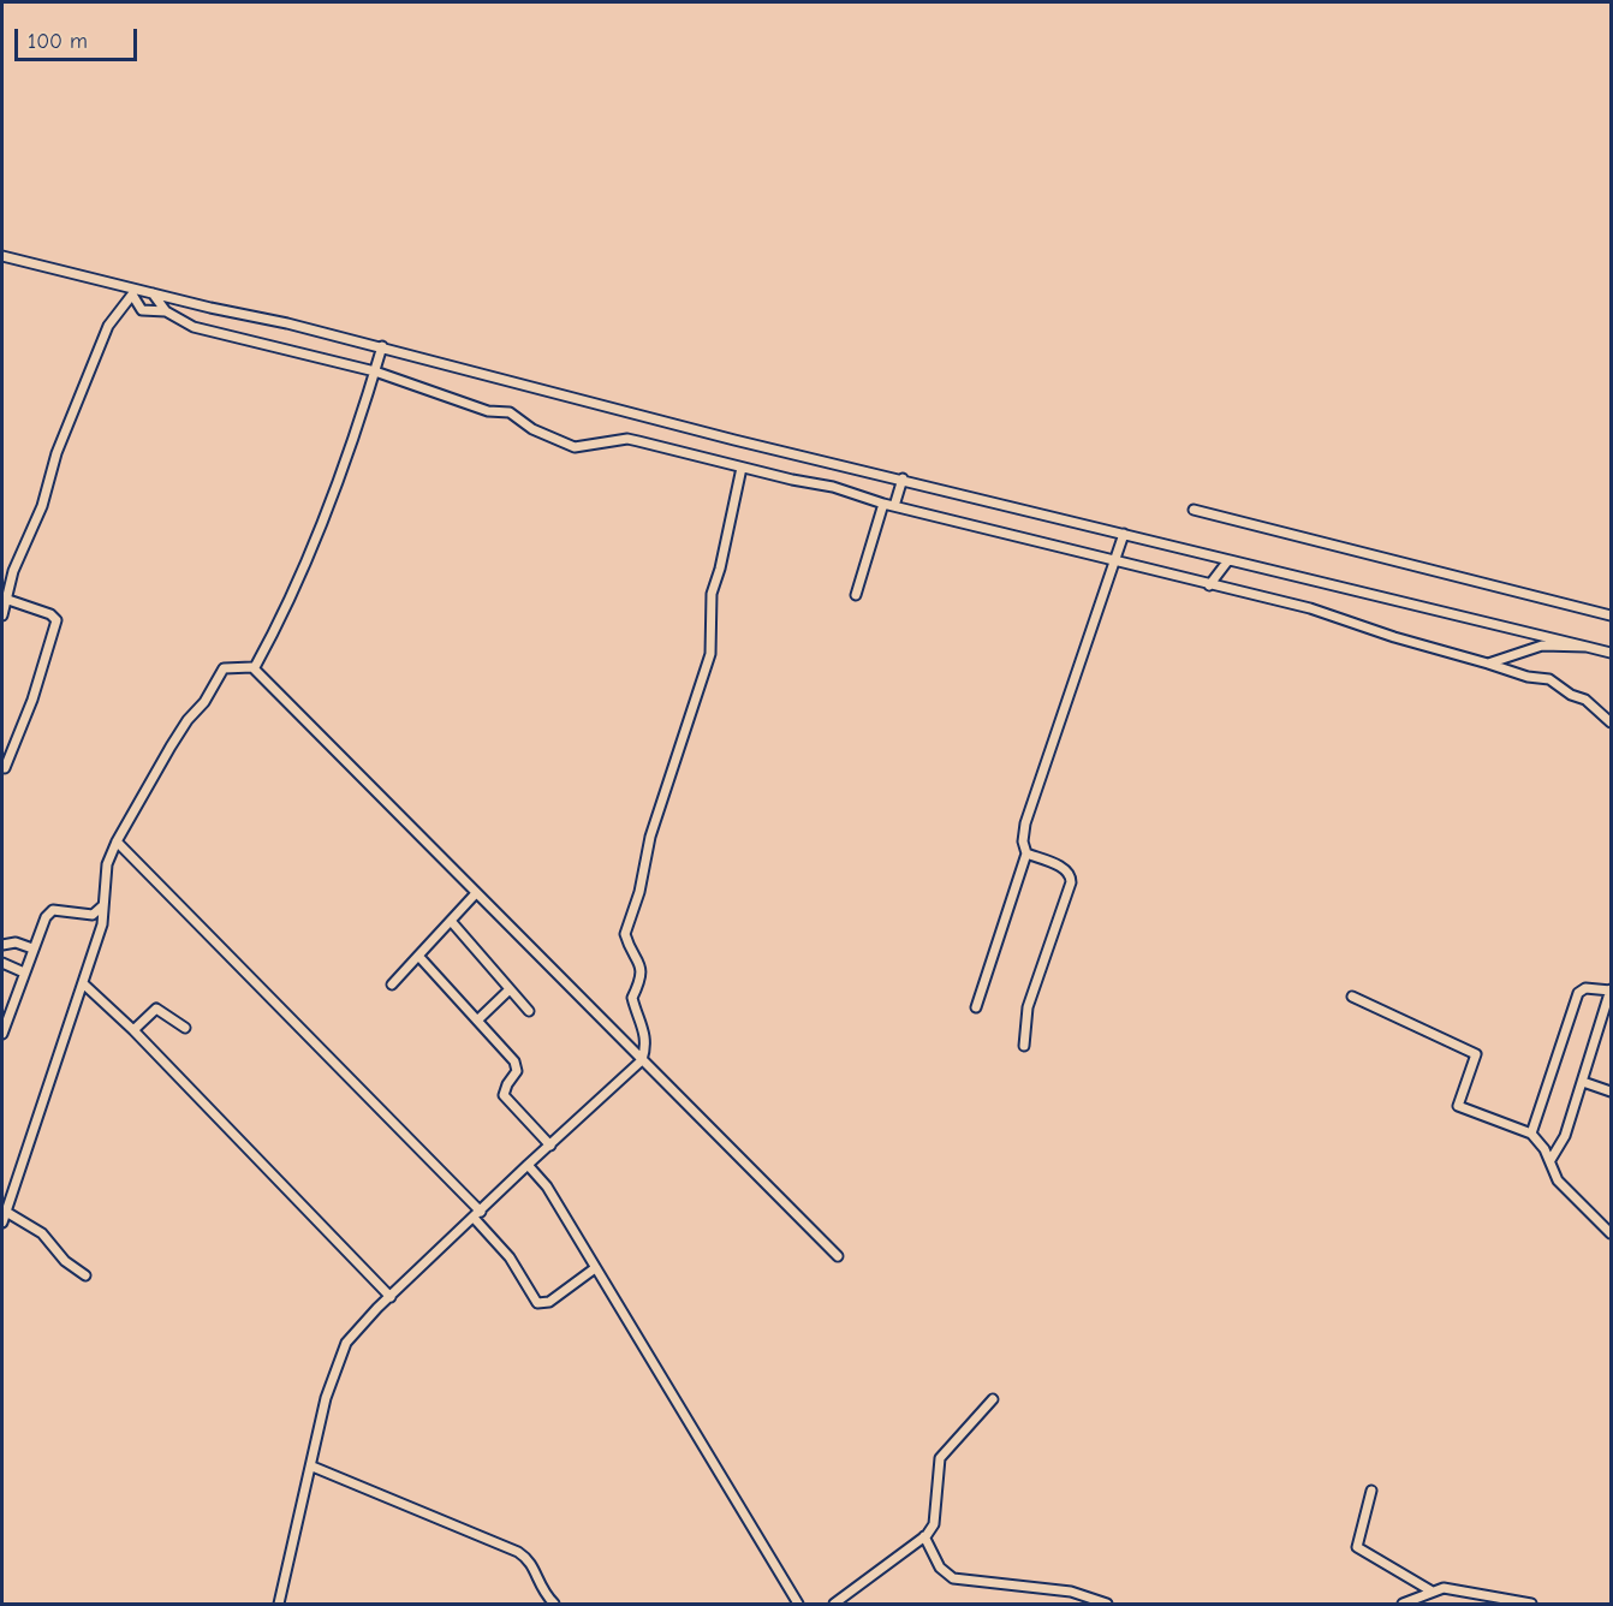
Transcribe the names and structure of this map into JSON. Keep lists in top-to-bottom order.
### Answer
{
  "scale_bar": "100 m"
}
